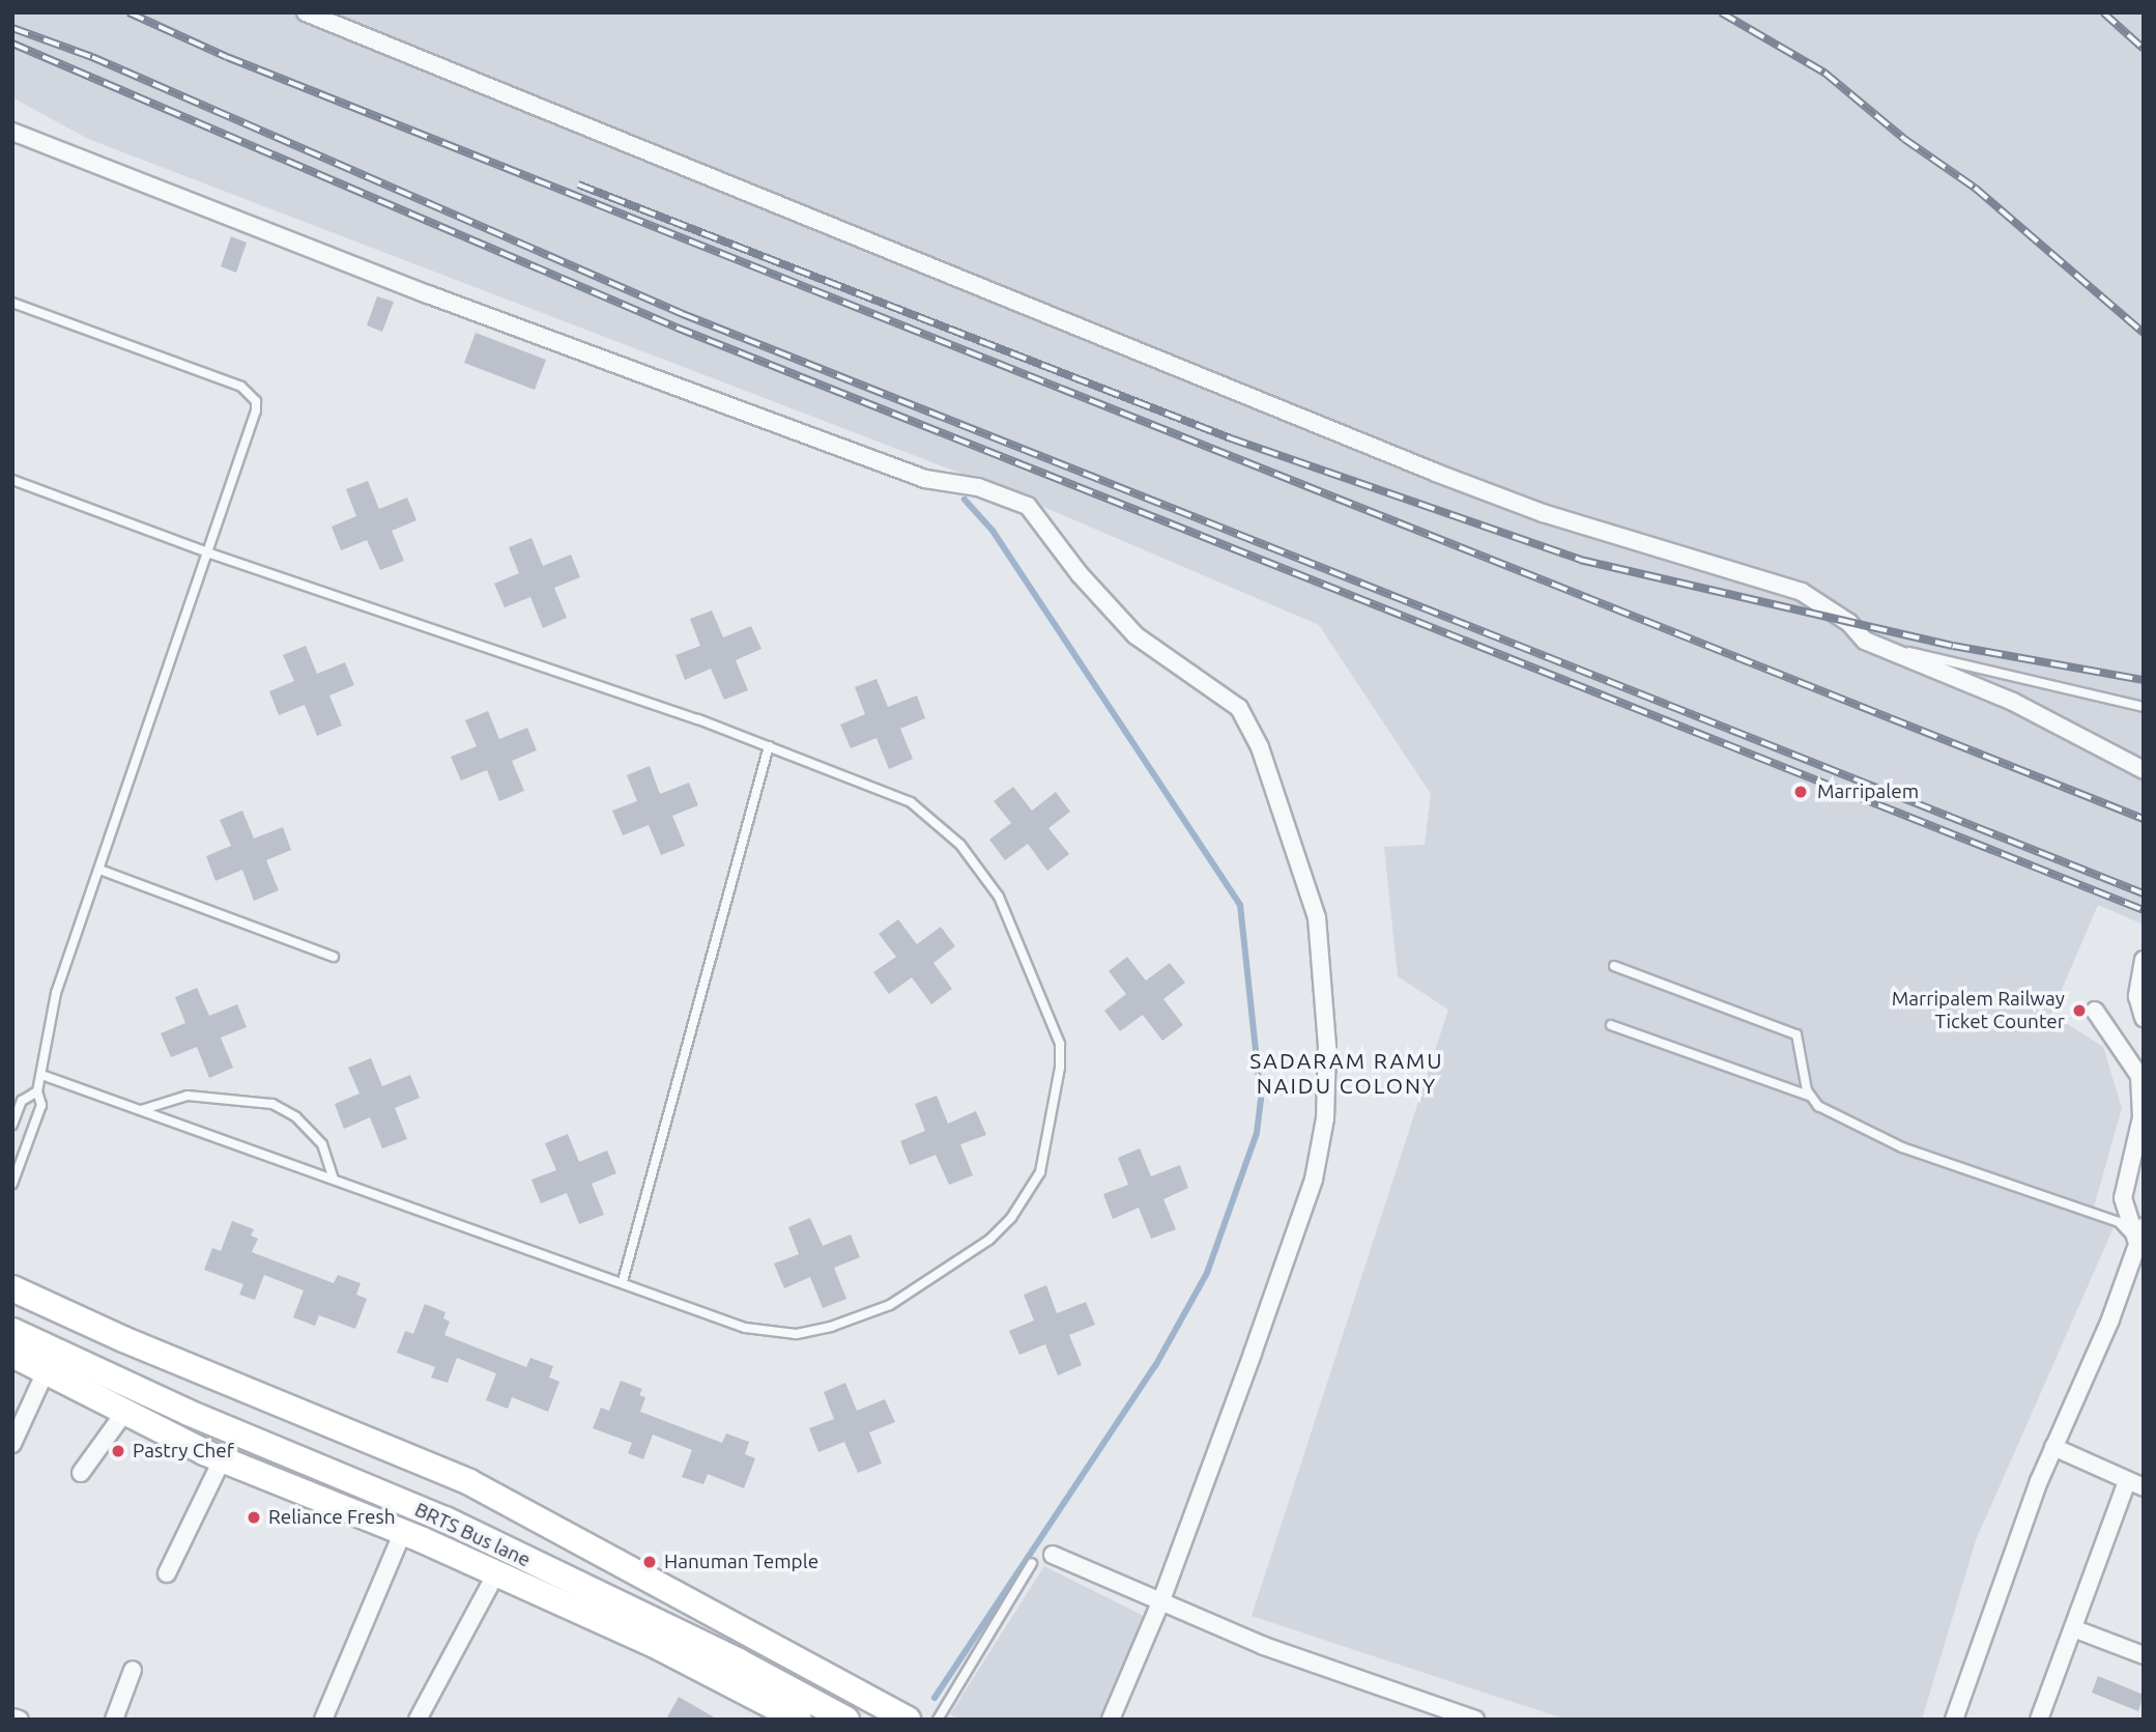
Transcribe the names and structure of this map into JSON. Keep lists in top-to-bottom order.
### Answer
{
  "streets": {
    "main road": ["BRTS Bus lane"]
  },
  "districts": ["SADARAM RAMU NAIDU COLONY"],
  "places": [
    "Marripalem",
    "Marripalem Railway Ticket Counter",
    "Pastry Chef",
    "Reliance Fresh",
    "Hanuman Temple"
  ]
}
